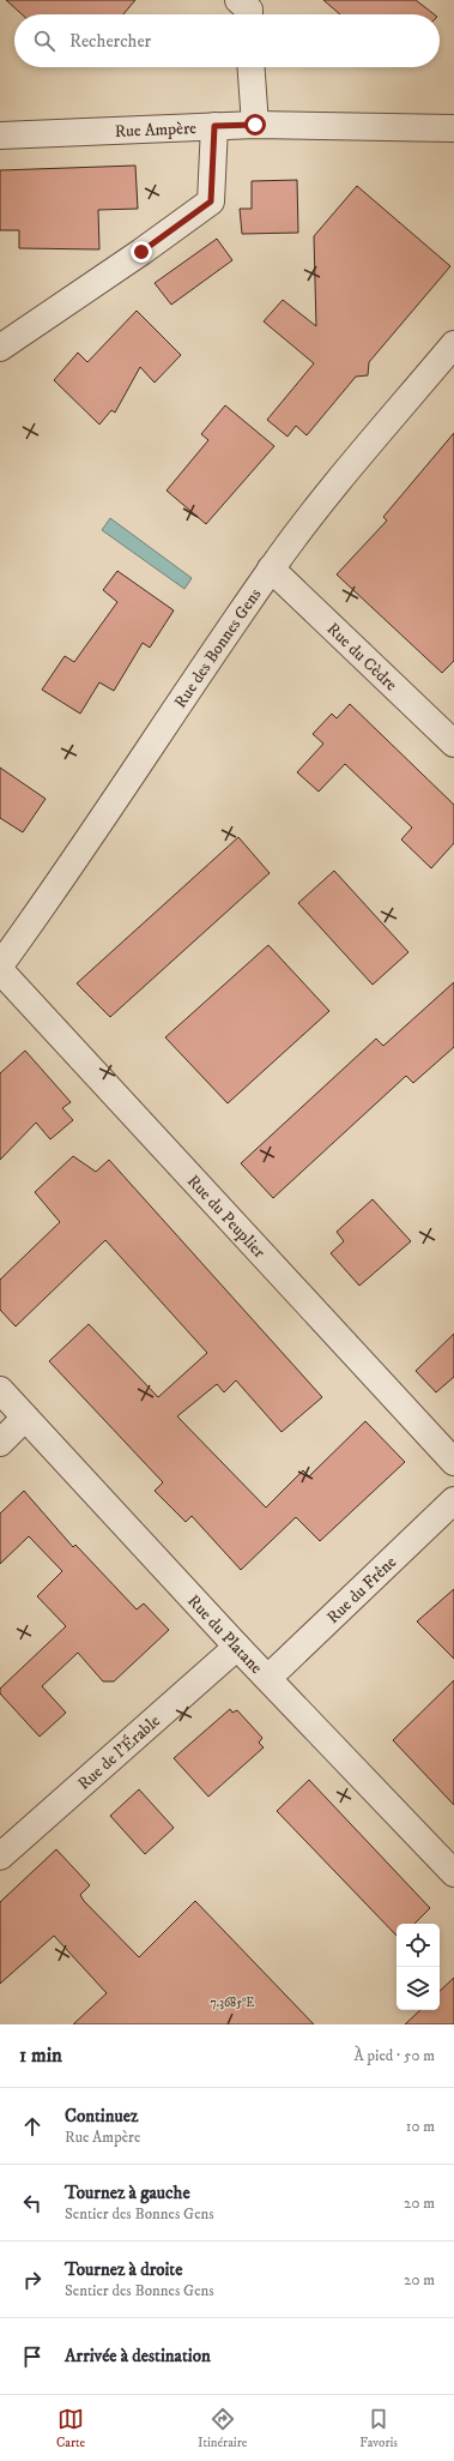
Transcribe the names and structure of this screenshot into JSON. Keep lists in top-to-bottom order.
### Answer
{
  "streets": {
    "street": [
      "Rue Ampère",
      "Rue des Bonnes Gens",
      "Rue du Cèdre",
      "Rue du Peuplier",
      "Rue du Frêne",
      "Rue du Platane",
      "Rue de l'Érable"
    ]
  },
  "crossings": [
    ["Rue des Bonnes Gens", "Rue du Cèdre"],
    ["Rue du Frêne", "Rue du Platane"],
    ["Rue du Platane", "Rue de l'Érable"]
  ],
  "page": {
    "search": "Rechercher",
    "heading": ["1 min", "À pied · 50 m"],
    "list": [
      ["Continuez", "Rue Ampère", "10 m"],
      ["Tournez à gauche", "Sentier des Bonnes Gens", "20 m"],
      ["Tournez à droite", "Sentier des Bonnes Gens", "20 m"],
      "Arrivée à destination"
    ],
    "nav": ["Carte", "Itinéraire", "Favoris"]
  },
  "coordinates": ["7.3685°E"]
}
